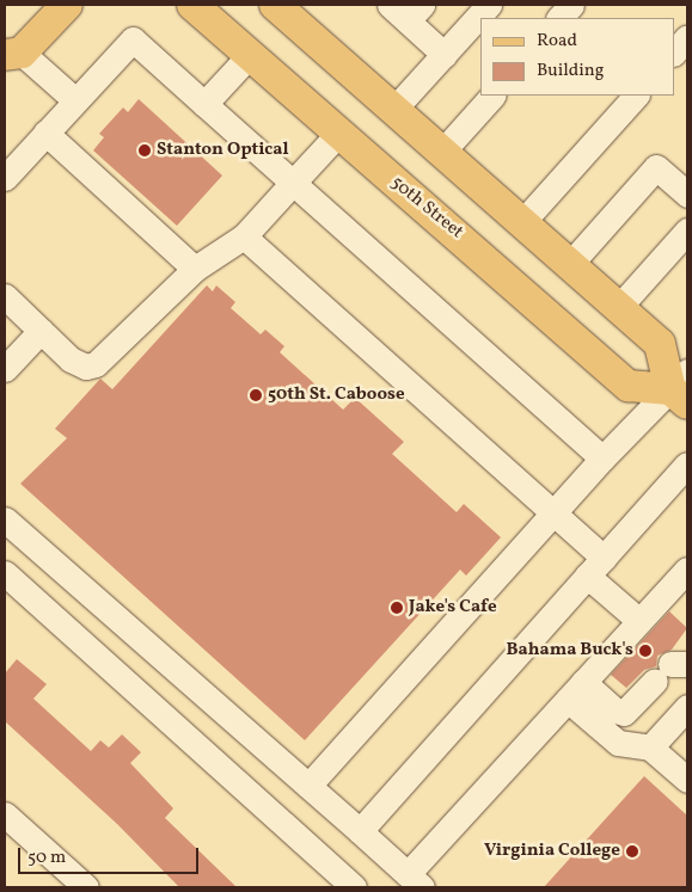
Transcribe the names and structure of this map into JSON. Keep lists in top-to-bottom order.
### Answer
{
  "streets": {
    "main road": ["50th Street"]
  },
  "places": [
    "Stanton Optical",
    "50th St. Caboose",
    "Jake's Cafe",
    "Bahama Buck's",
    "Virginia College"
  ],
  "legend": ["Road", "Building"],
  "scale_bar": "50 m"
}
